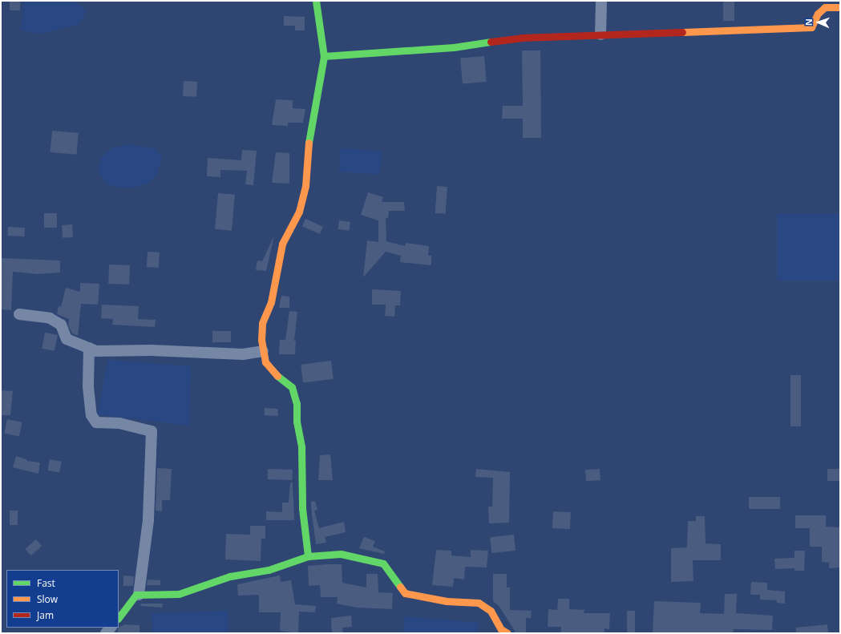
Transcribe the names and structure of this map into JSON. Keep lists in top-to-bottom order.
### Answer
{
  "legend": ["Fast", "Slow", "Jam"],
  "north": "left"
}
